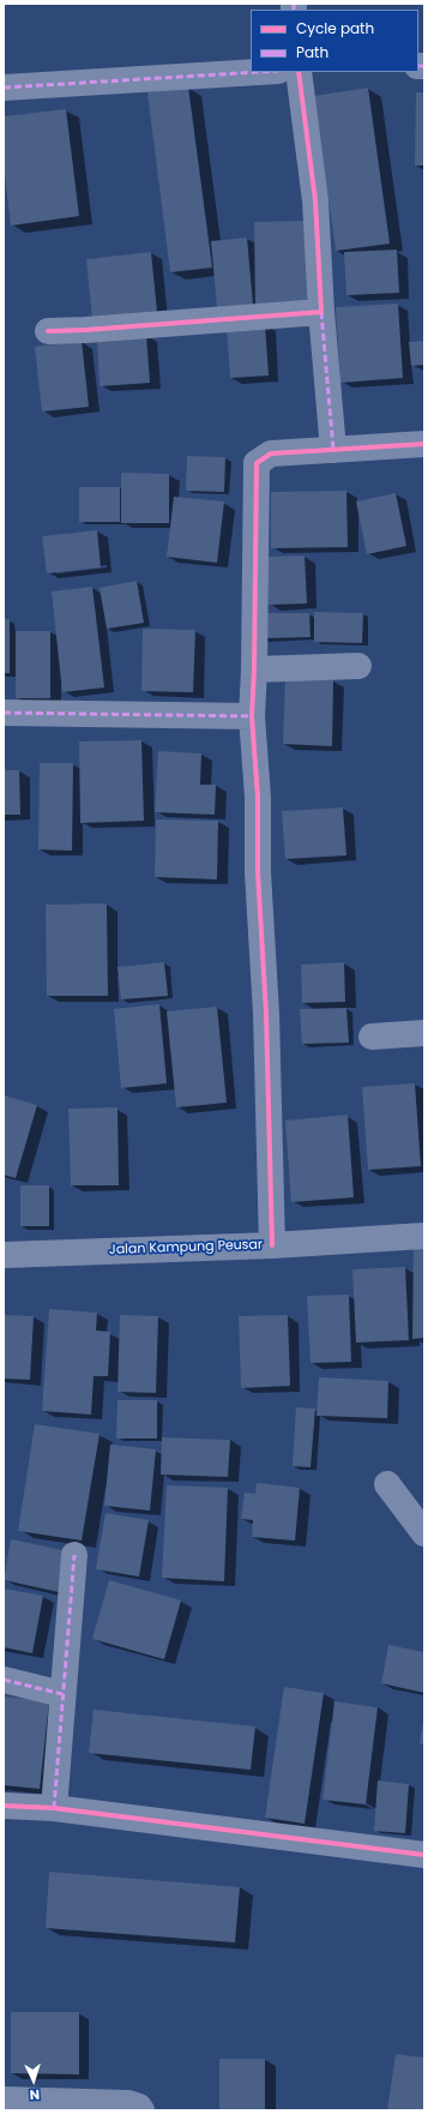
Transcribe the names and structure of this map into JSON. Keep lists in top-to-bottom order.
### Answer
{
  "streets": {
    "street": ["Jalan Kampung Peusar"]
  },
  "legend": ["Cycle path", "Path"],
  "north": "bottom"
}
